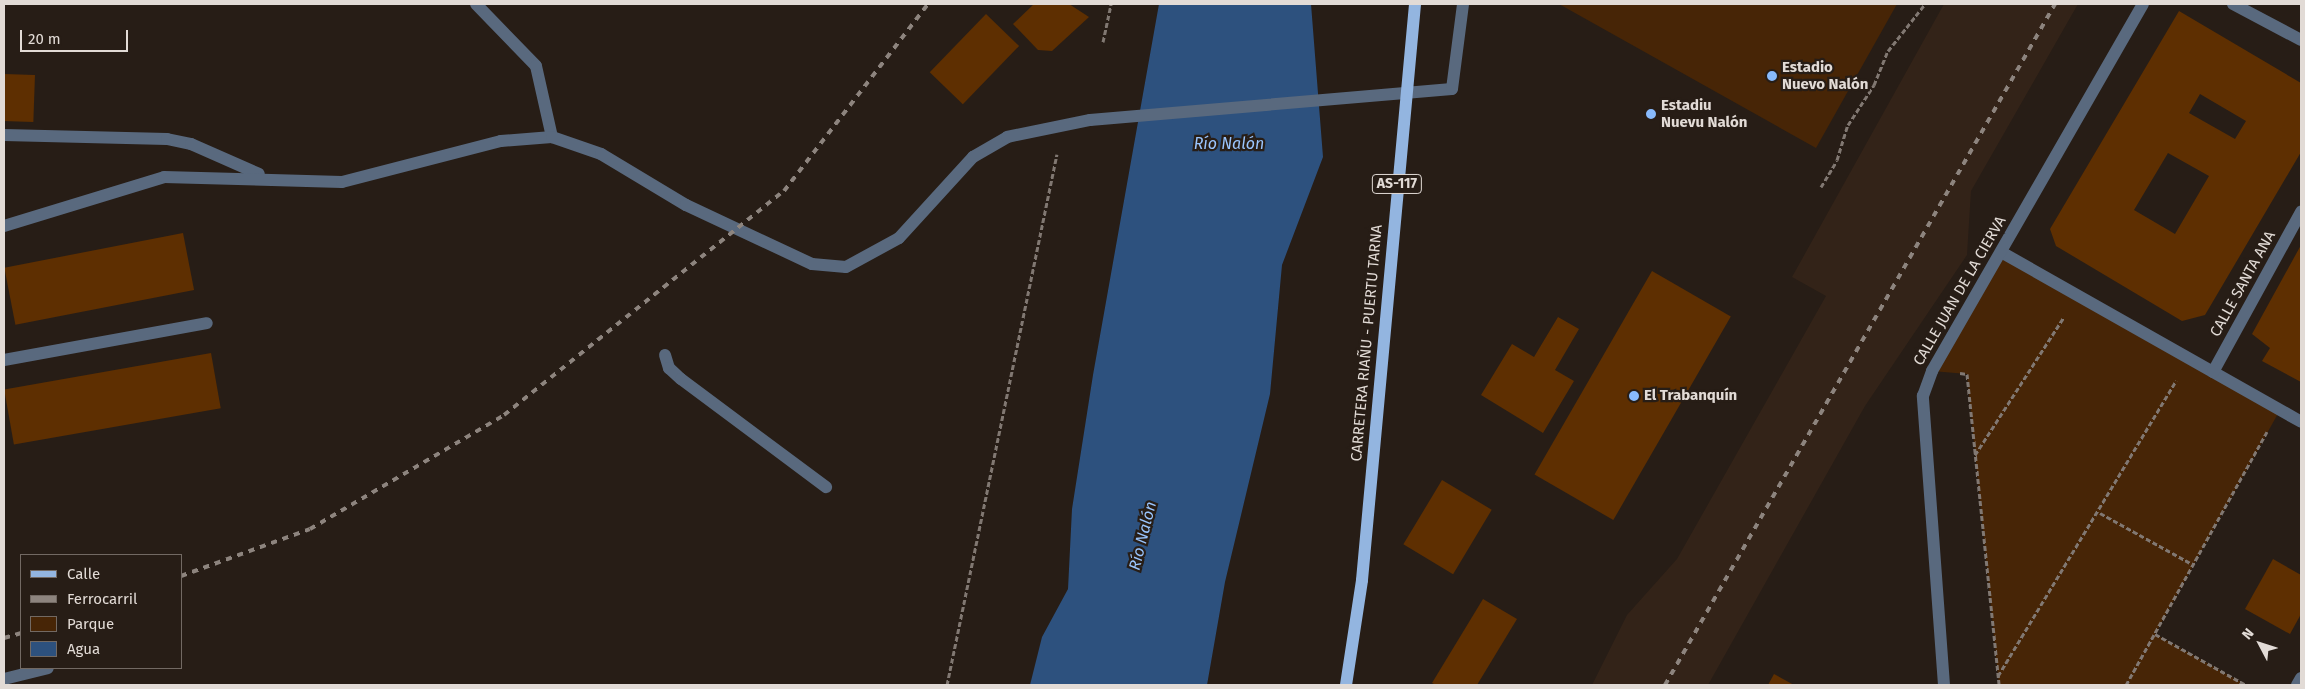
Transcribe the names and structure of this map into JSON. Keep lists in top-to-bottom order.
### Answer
{
  "streets": {
    "main road": ["AS-117", "CARRETERA RIAÑU - PUERTU TARNA"],
    "street": ["CALLE SANTA ANA", "CALLE JUAN DE LA CIERVA"]
  },
  "water": ["Río Nalón"],
  "places": ["Estadio Nuevo Nalón", "Estadiu Nuevu Nalón", "El Trabanquín"],
  "legend": [
    "Calle",
    "Ferrocarril",
    "Parque",
    "Agua"
  ],
  "scale_bar": "20 m",
  "north": "top left"
}
